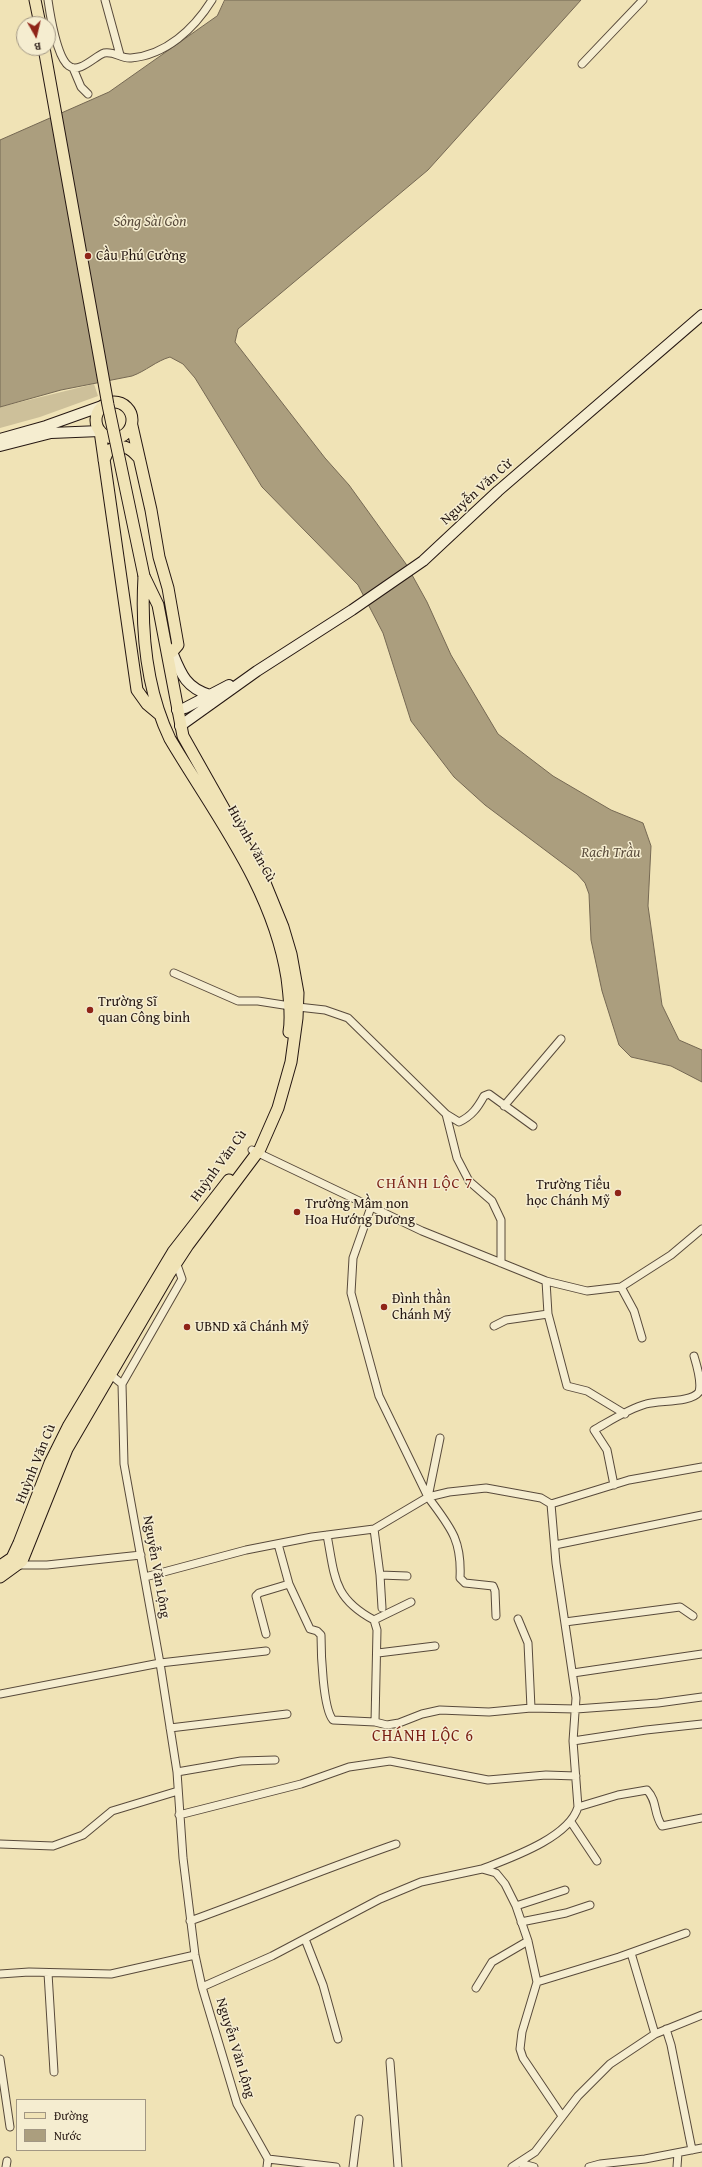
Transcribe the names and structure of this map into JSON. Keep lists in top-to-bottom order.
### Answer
{
  "streets": {
    "main road": ["Huỳnh Văn Cù"],
    "street": ["Nguyễn Văn Cừ", "Nguyễn Văn Lộng"]
  },
  "districts": ["CHÁNH LỘC 7", "CHÁNH LỘC 6"],
  "water": ["Sông Sài Gòn", "Rạch Trầu"],
  "places": [
    "Cầu Phú Cường",
    "Trường Sĩ quan Công binh",
    "Trường Tiểu học Chánh Mỹ",
    "Trường Mầm non Hoa Hướng Dương",
    "Đình thần Chánh Mỹ",
    "UBND xã Chánh Mỹ"
  ],
  "legend": ["Đường", "Nước"],
  "north": "bottom"
}
